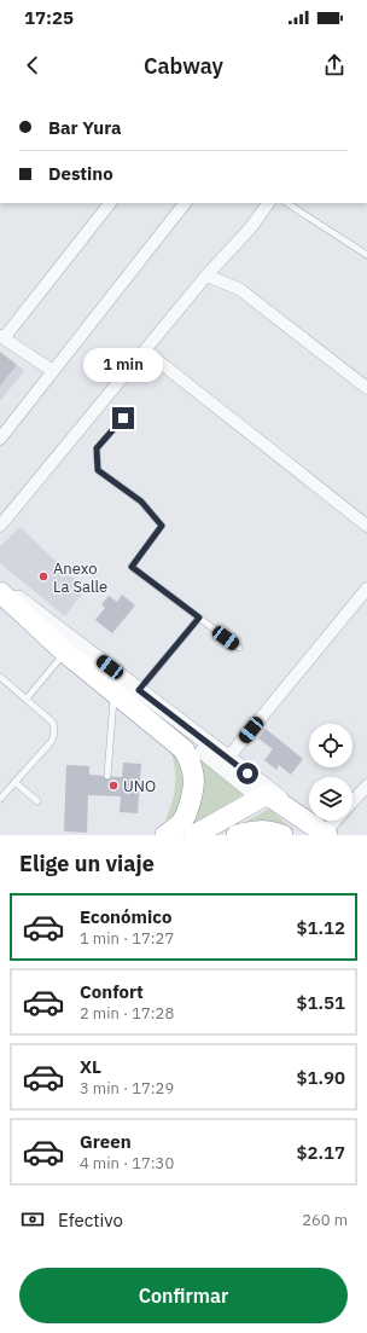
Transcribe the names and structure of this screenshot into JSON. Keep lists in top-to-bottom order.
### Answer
{
  "places": ["Anexo La Salle", "UNO"],
  "page": {
    "status": "17:25",
    "header": "Cabway",
    "banner": ["Bar Yura", "Destino"],
    "bubble": "1 min",
    "heading": "Elige un viaje",
    "list": [
      {
        "name": "Económico",
        "note": "1 min · 17:27",
        "value": "$1.12"
      },
      {
        "name": "Confort",
        "note": "2 min · 17:28",
        "value": "$1.51"
      },
      {
        "name": "XL",
        "note": "3 min · 17:29",
        "value": "$1.90"
      },
      {
        "name": "Green",
        "note": "4 min · 17:30",
        "value": "$2.17"
      }
    ],
    "pay": ["Efectivo", "260 m"],
    "buttons": "Confirmar"
  }
}
